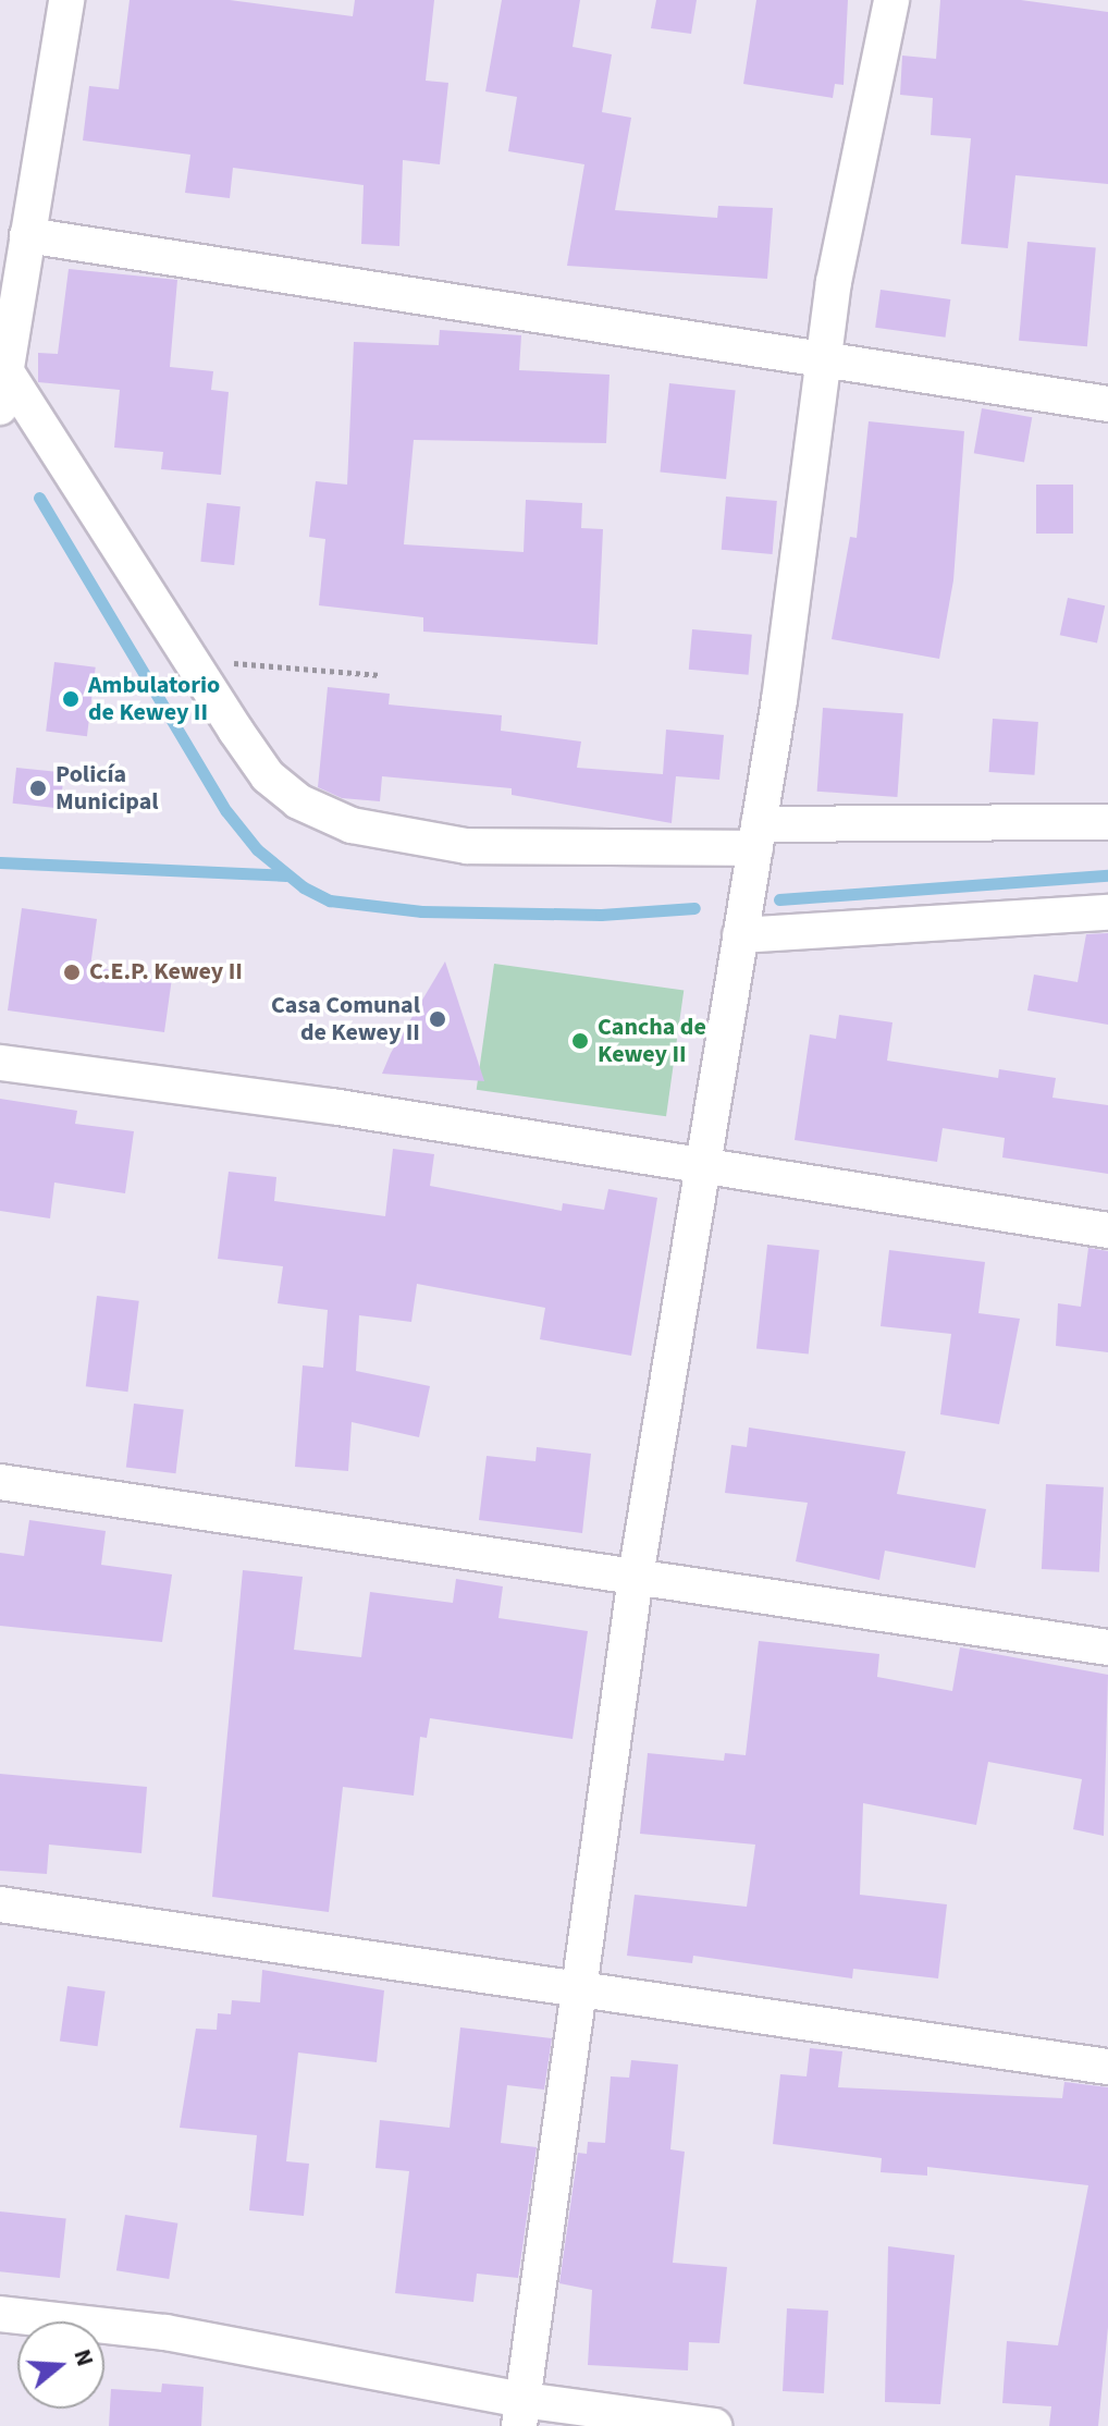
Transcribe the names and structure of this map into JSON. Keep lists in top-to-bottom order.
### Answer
{
  "places": [
    "Ambulatorio de Kewey II",
    "Policía Municipal",
    "C.E.P. Kewey II",
    "Casa Comunal de Kewey II",
    "Cancha de Kewey II"
  ],
  "north": "right"
}
